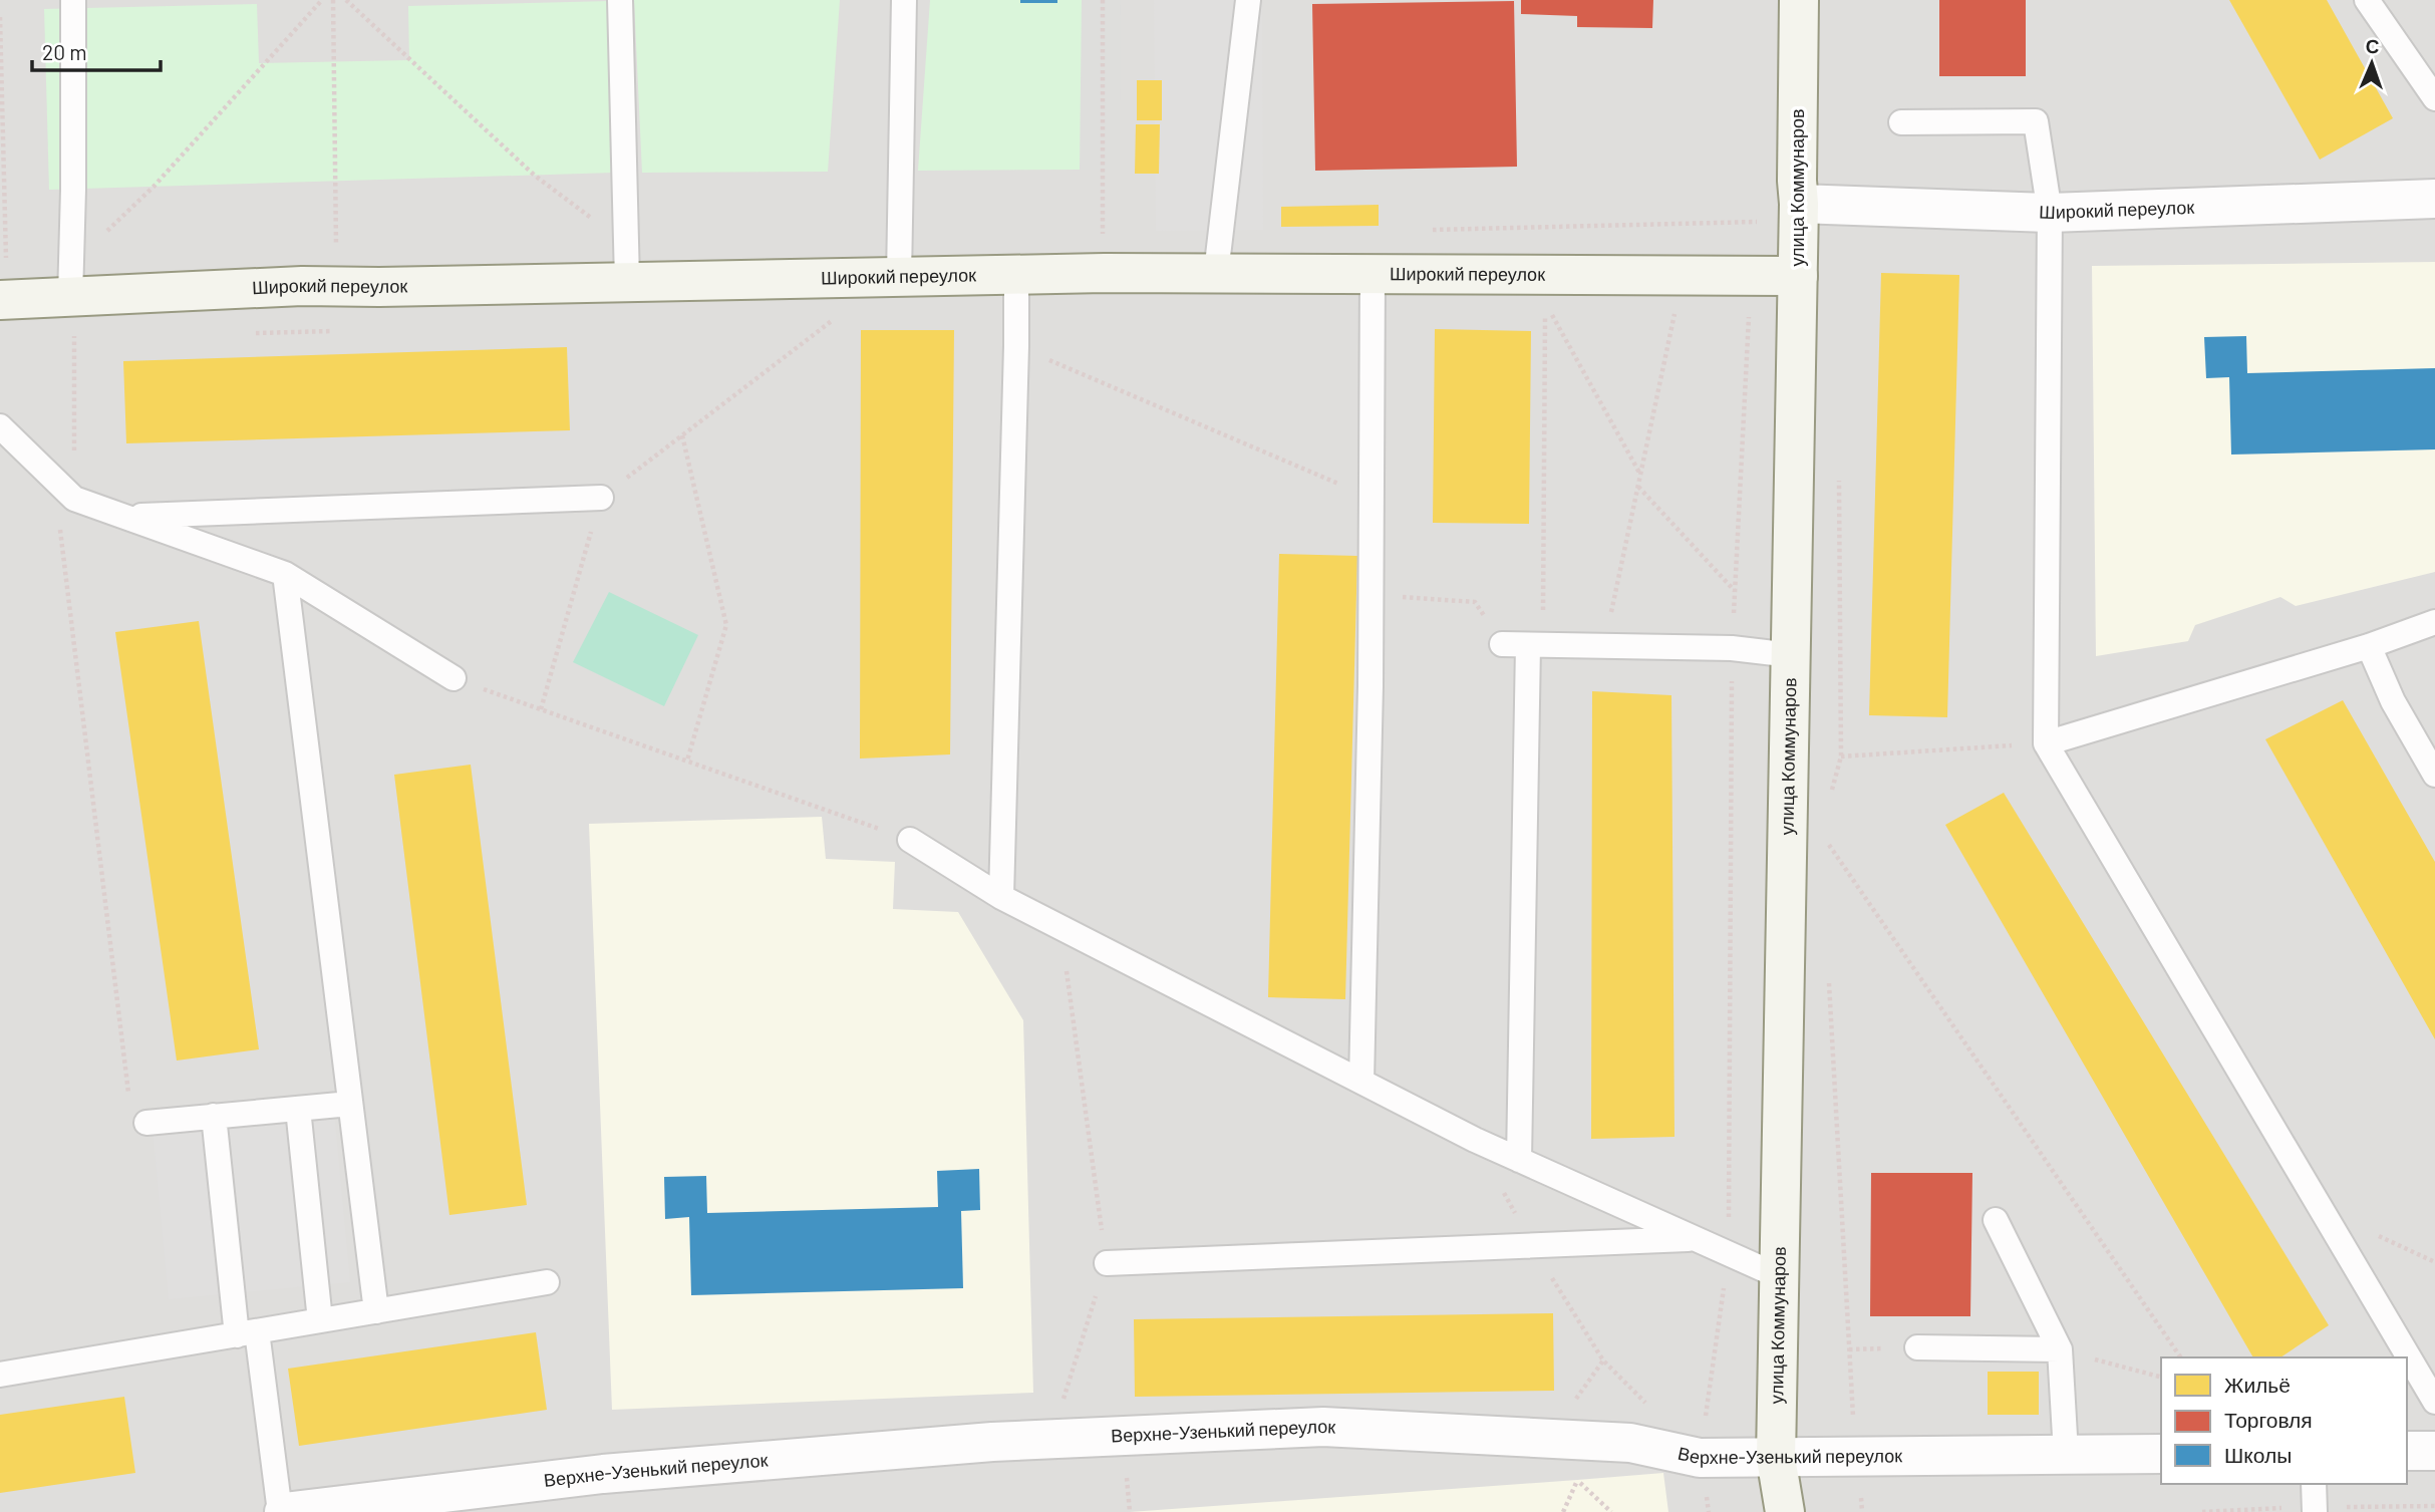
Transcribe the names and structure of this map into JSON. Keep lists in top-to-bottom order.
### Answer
{
  "streets": {
    "street": ["улица Коммунаров", "Широкий переулок", "Верхне-Узенький переулок"]
  },
  "crossings": [
    ["улица Коммунаров", "Широкий переулок"],
    ["улица Коммунаров", "Верхне-Узенький переулок"]
  ],
  "legend": ["Жильё", "Торговля", "Школы"],
  "scale_bar": "20 m",
  "north": "top"
}
